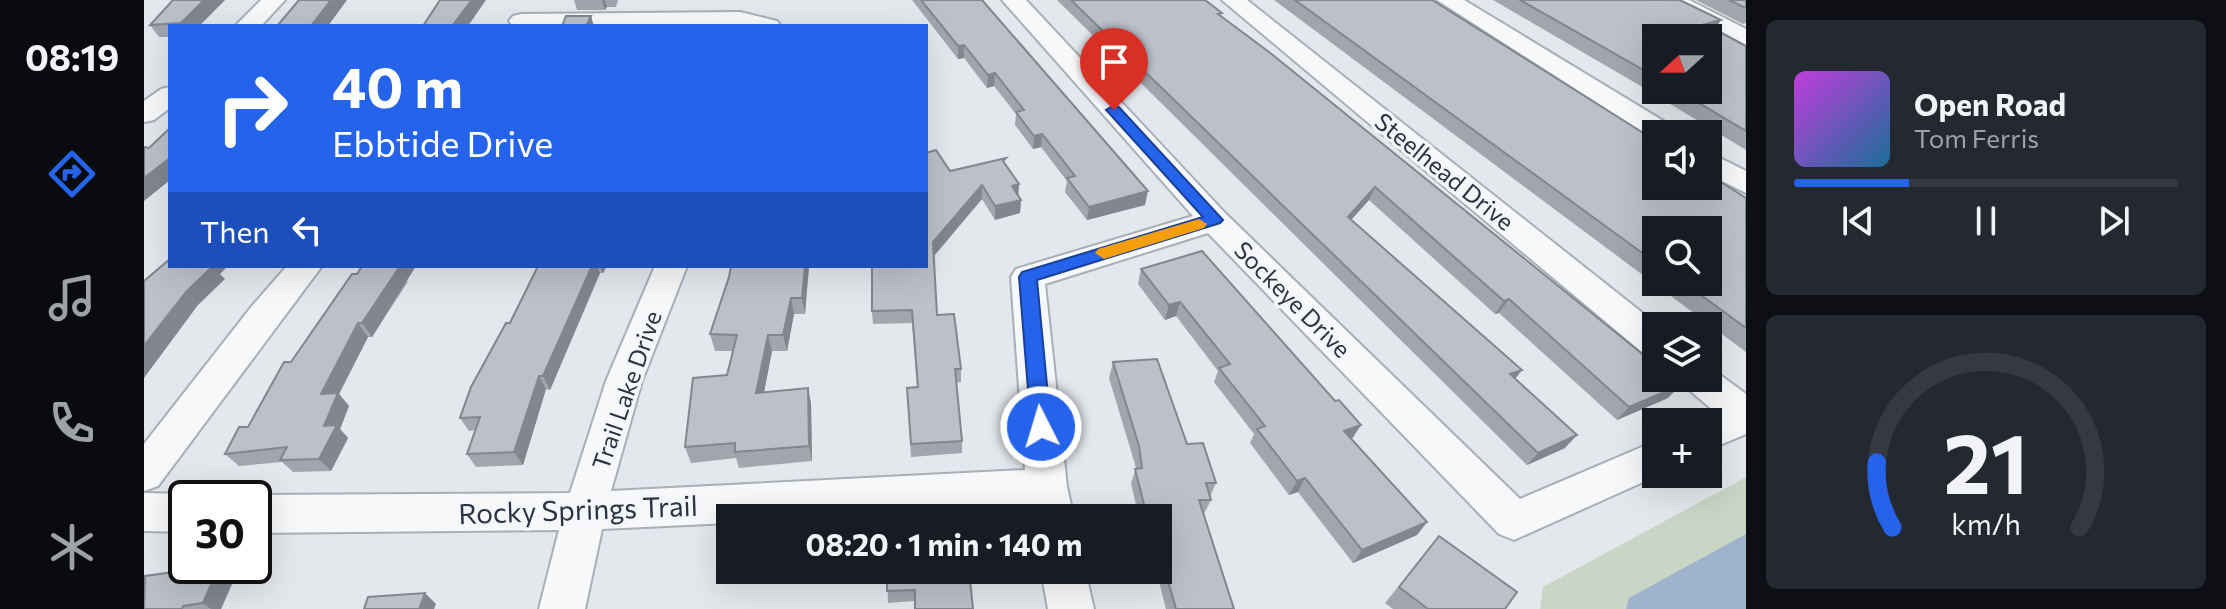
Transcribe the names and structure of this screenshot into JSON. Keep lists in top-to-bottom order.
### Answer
{
  "streets": {
    "street": [
      "Steelhead Drive",
      "Sockeye Drive",
      "Trail Lake Drive",
      "Rocky Springs Trail"
    ]
  },
  "crossings": [
    ["Trail Lake Drive", "Rocky Springs Trail"]
  ],
  "north": "left",
  "page": {
    "tabs": "08:19",
    "map_buttons": "+",
    "turn": ["40 m", "Ebbtide Drive"],
    "song": ["Open Road", "Tom Ferris"],
    "then": "Then",
    "limit": "30",
    "trip": "08:20 · 1 min · 140 m",
    "gauge": ["21", "km/h"]
  }
}
